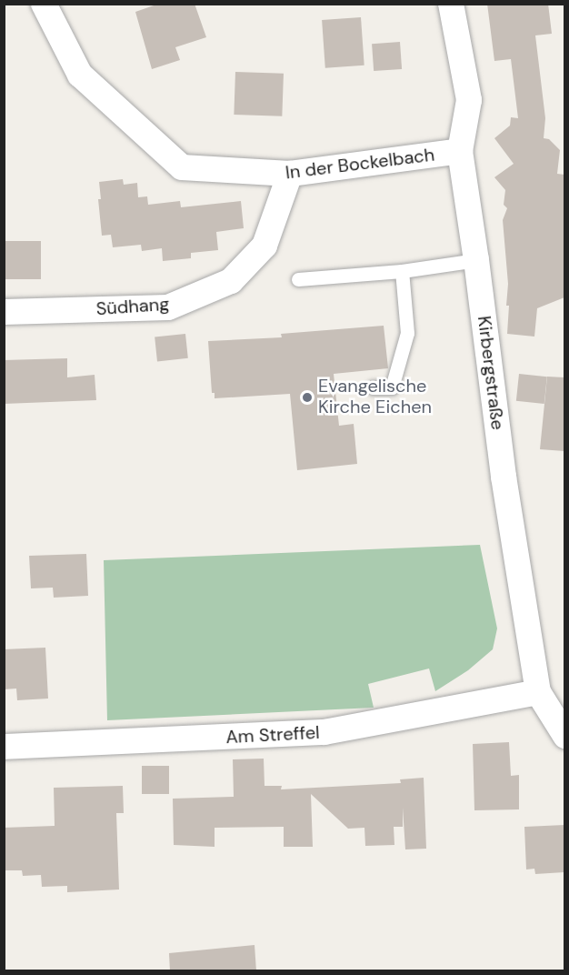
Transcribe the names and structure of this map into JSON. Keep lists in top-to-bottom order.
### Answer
{
  "streets": {
    "street": [
      "In der Bockelbach",
      "Südhang",
      "Kirbergstraße",
      "Am Streffel"
    ]
  },
  "crossings": [
    ["In der Bockelbach", "Südhang"],
    ["In der Bockelbach", "Kirbergstraße"],
    ["Kirbergstraße", "Am Streffel"]
  ],
  "places": ["Evangelische Kirche Eichen"]
}
